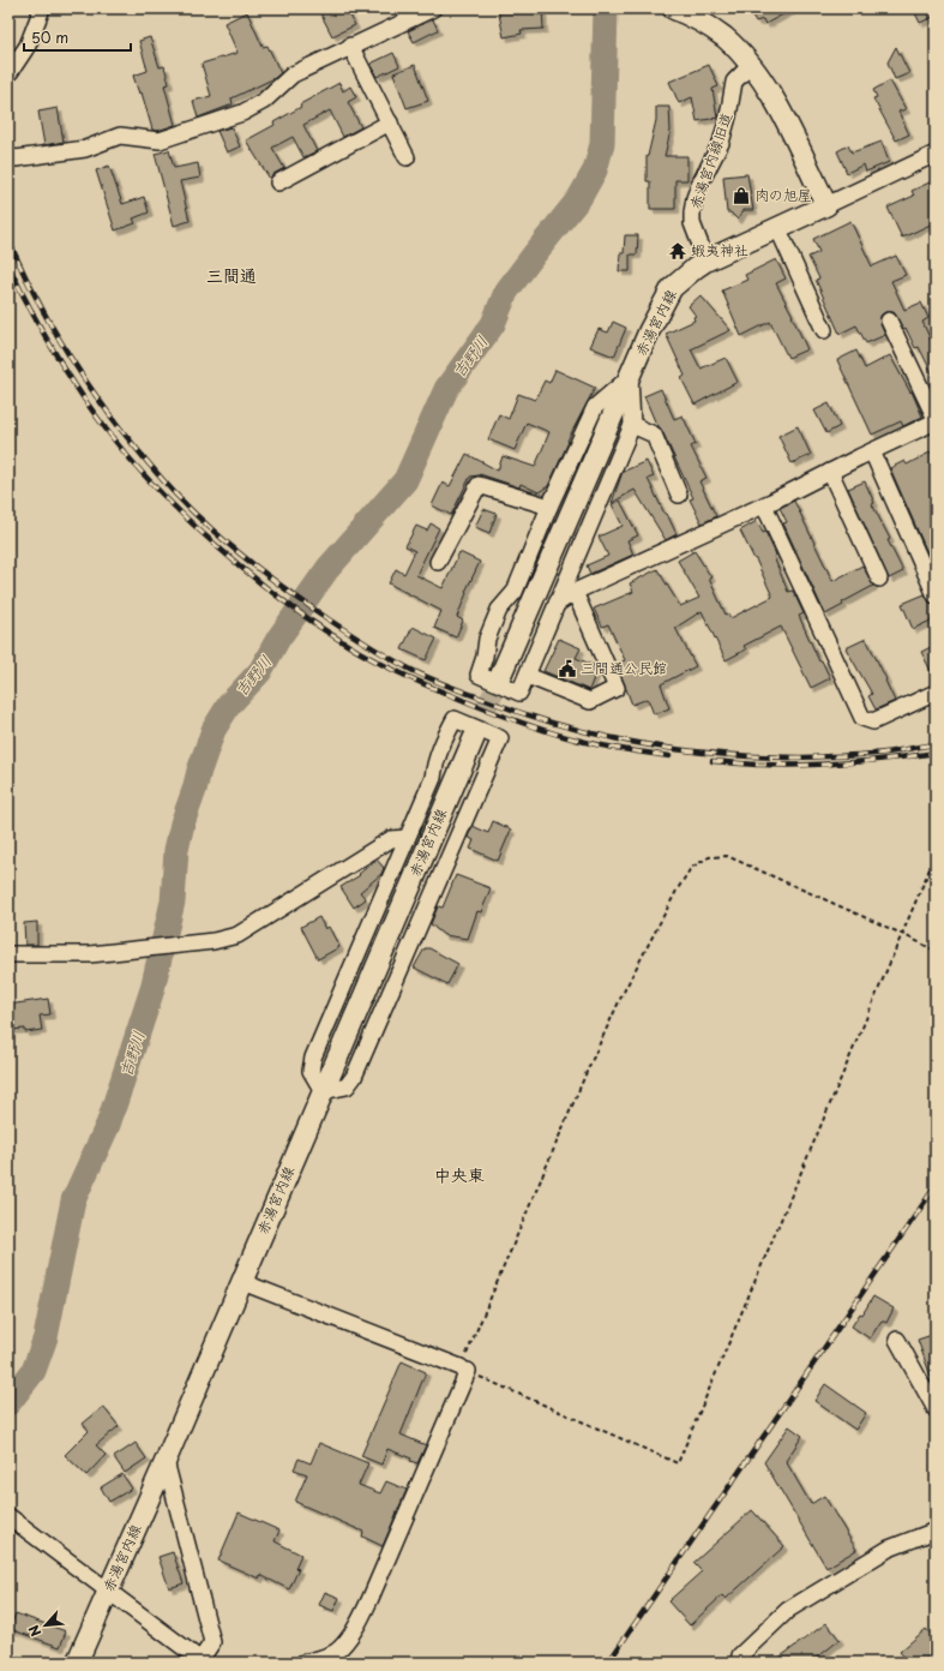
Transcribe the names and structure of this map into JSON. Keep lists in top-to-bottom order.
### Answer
{
  "streets": {
    "main road": ["赤湯宮内線"],
    "street": ["赤湯宮内線旧道"]
  },
  "crossings": [
    ["赤湯宮内線旧道", "赤湯宮内線"]
  ],
  "districts": ["三間通", "中央東"],
  "water": ["吉野川"],
  "places": {
    "shop": ["肉の旭屋"],
    "temple": ["蝦夷神社"],
    "public building": ["三間通公民館"]
  },
  "scale_bar": "50 m",
  "north": "bottom left"
}
